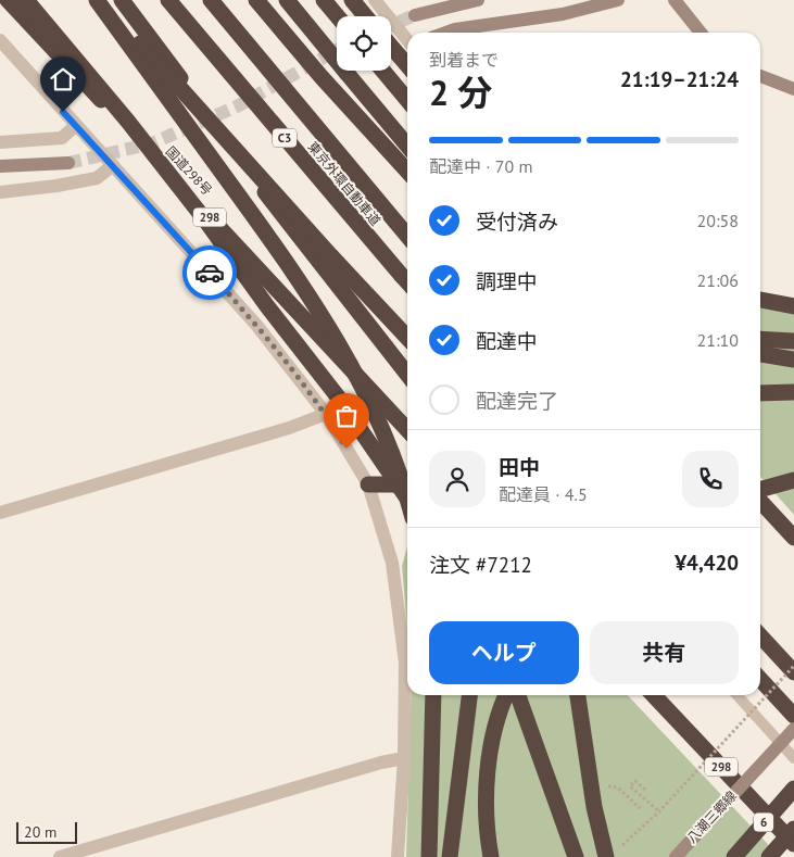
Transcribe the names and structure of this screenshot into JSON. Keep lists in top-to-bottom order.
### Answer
{
  "streets": {
    "highway": [
      "C3",
      "国道298号",
      "東京外環自動車道",
      "298",
      "6"
    ],
    "street": ["八潮三郷線"]
  },
  "scale_bar": "20 m",
  "page": {
    "heading": ["2 分", "到着まで", "21:19–21:24"],
    "panel": [
      "田中",
      "配達員 · 4.5",
      "注文 #7212",
      "¥4,420"
    ],
    "bar": "配達中 · 70 m",
    "list": [
      ["受付済み", "20:58"],
      ["調理中", "21:06"],
      ["配達中", "21:10"],
      "配達完了"
    ],
    "buttons": ["ヘルプ", "共有"],
    "scale": "20 m"
  }
}
